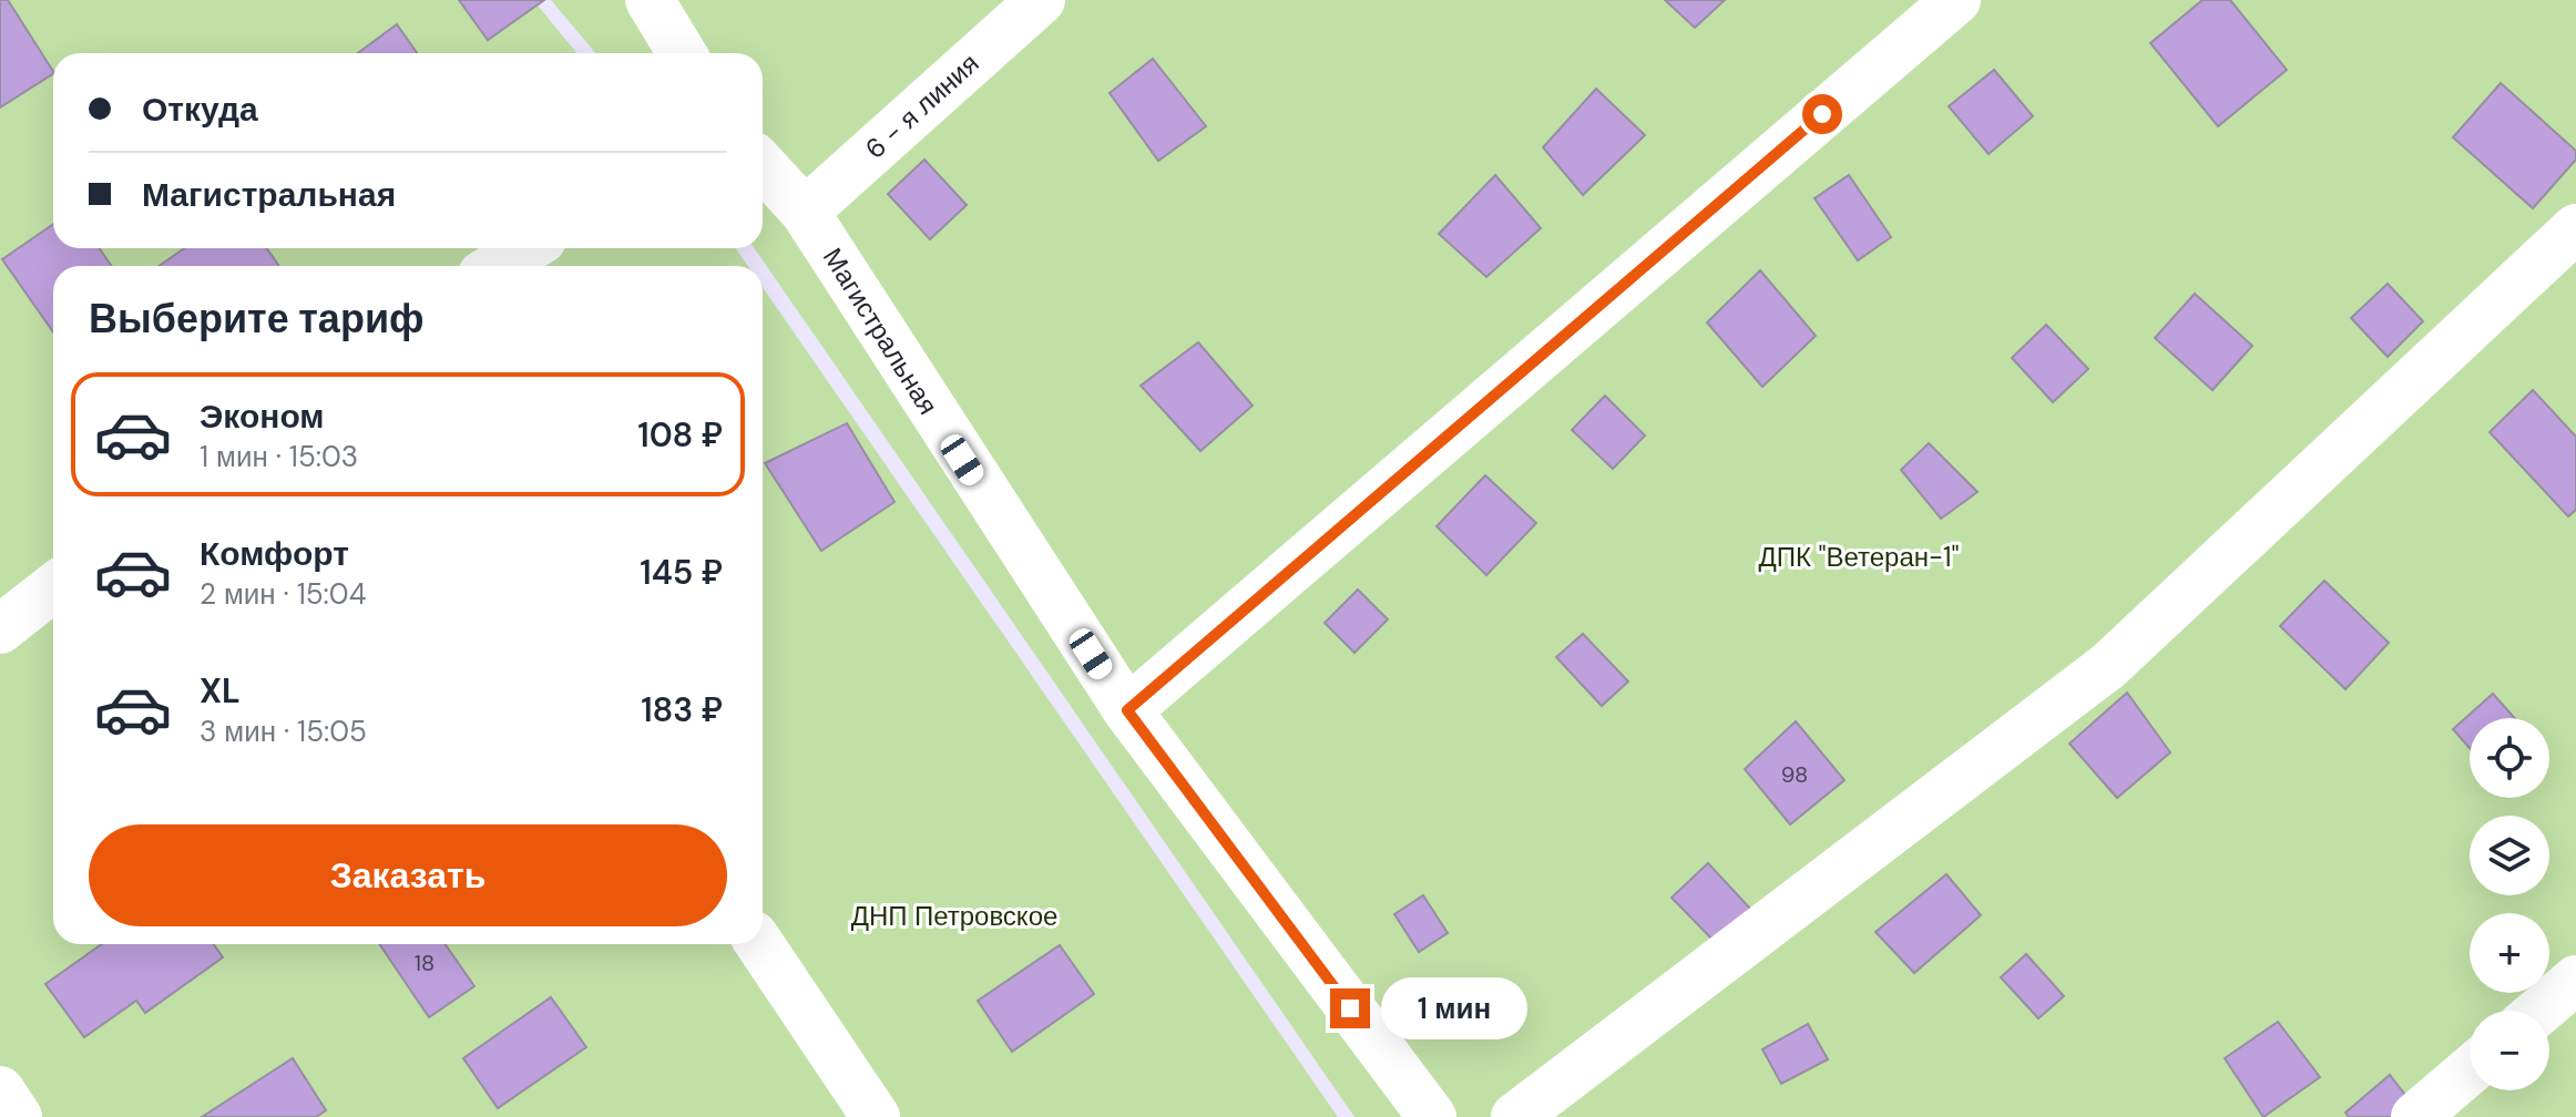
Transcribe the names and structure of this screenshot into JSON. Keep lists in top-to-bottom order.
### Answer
{
  "streets": {
    "street": ["6 - я линия", "Магистральная"]
  },
  "crossings": [
    ["6 - я линия", "Магистральная"]
  ],
  "parks": ["ДПК \"Ветеран-1\"", "ДНП Петровское"],
  "house_numbers": ["98", "18"],
  "page": {
    "banner": ["Откуда", "Магистральная"],
    "heading": "Выберите тариф",
    "list": [
      {
        "name": "Эконом",
        "note": "1 мин · 15:03",
        "value": "108 ₽"
      },
      {
        "name": "Комфорт",
        "note": "2 мин · 15:04",
        "value": "145 ₽"
      },
      {
        "name": "XL",
        "note": "3 мин · 15:05",
        "value": "183 ₽"
      }
    ],
    "map_buttons": ["+", "−"],
    "buttons": "Заказать",
    "bubble": "1 мин"
  }
}
